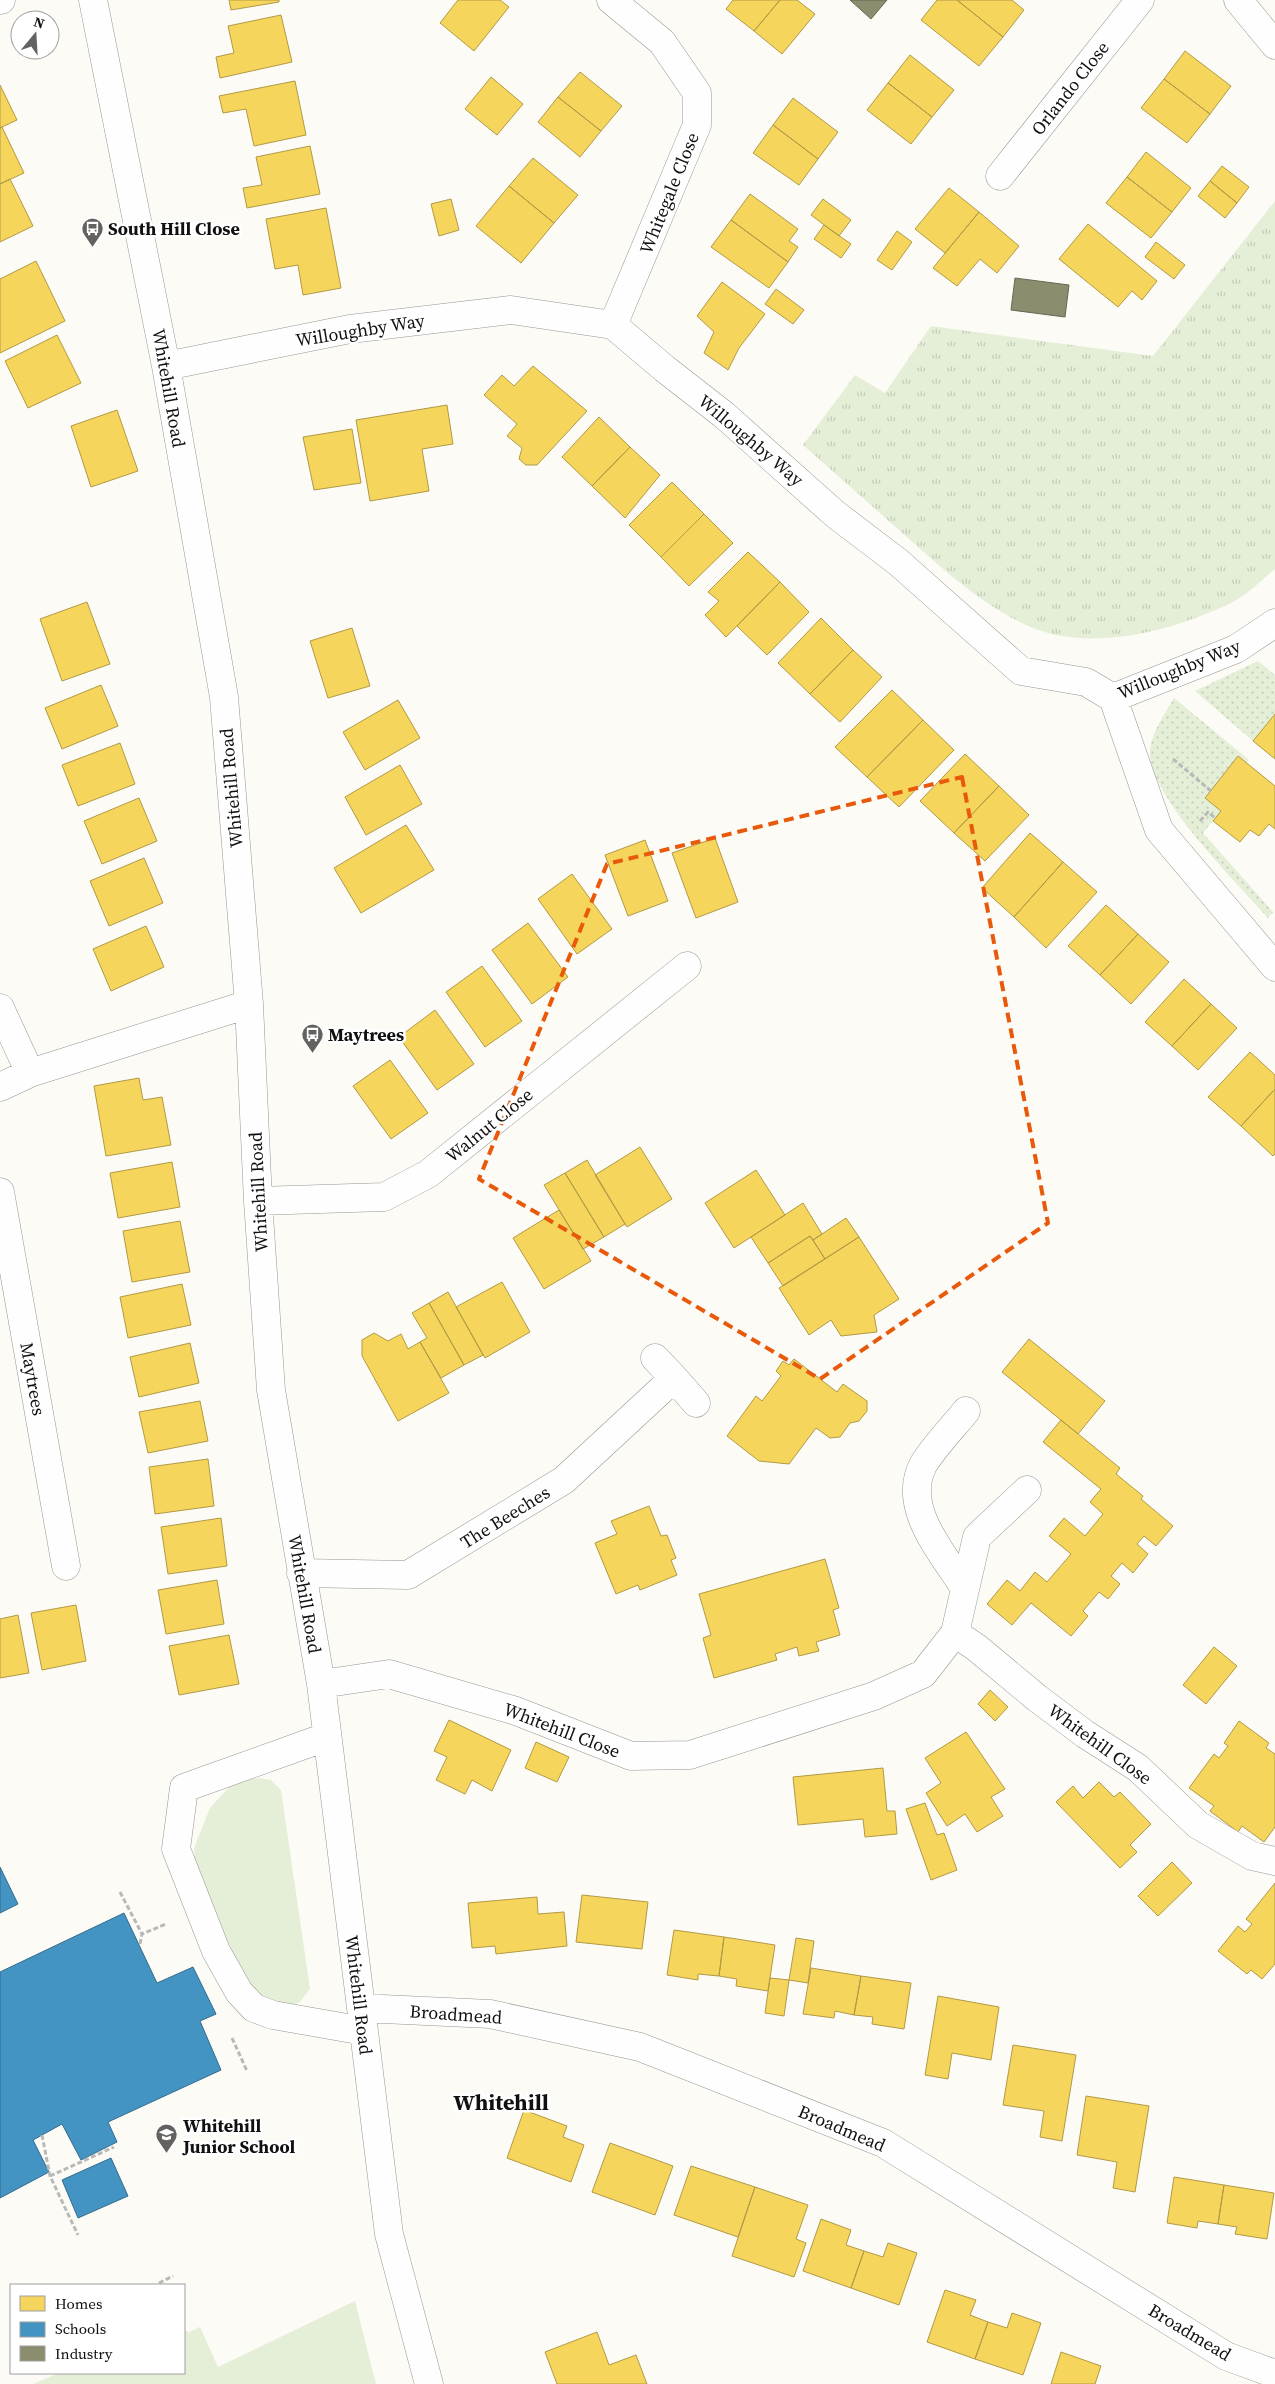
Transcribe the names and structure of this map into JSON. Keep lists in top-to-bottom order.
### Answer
{
  "streets": {
    "street": [
      "Orlando Close",
      "Whitegale Close",
      "Willoughby Way",
      "Whitehill Road",
      "Walnut Close",
      "Maytrees",
      "The Beeches",
      "Whitehill Close",
      "Broadmead"
    ]
  },
  "crossings": [
    ["Whitegale Close", "Willoughby Way"],
    ["Willoughby Way", "Whitehill Road"],
    ["Whitehill Road", "Walnut Close"],
    ["Whitehill Road", "The Beeches"],
    ["Whitehill Road", "Whitehill Close"],
    ["Whitehill Road", "Broadmead"]
  ],
  "districts": ["Whitehill"],
  "places": {
    "bus stop": ["South Hill Close", "Maytrees"],
    "school or university": ["Whitehill Junior School"]
  },
  "legend": ["Homes", "Schools", "Industry"],
  "north": "top"
}
